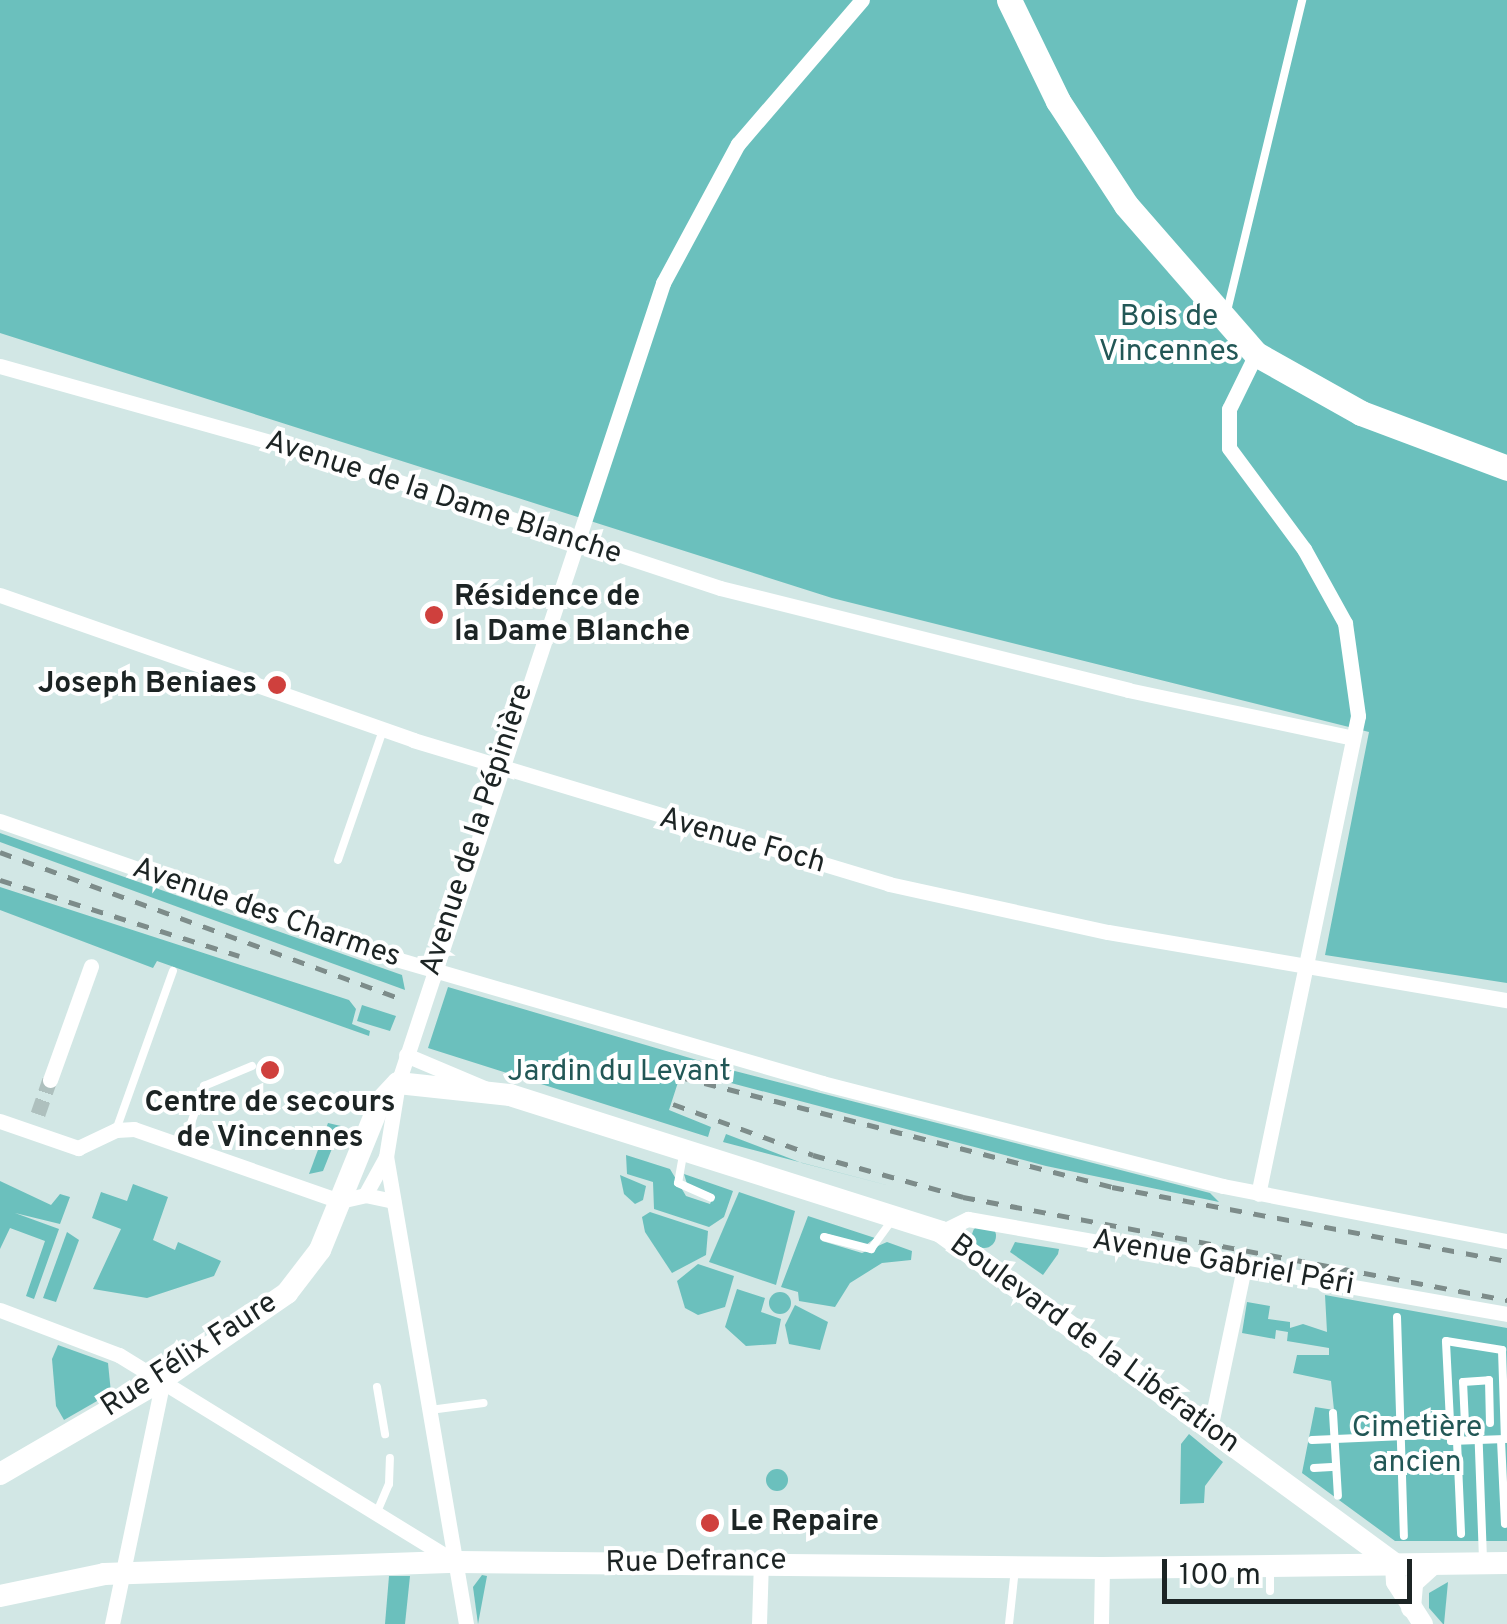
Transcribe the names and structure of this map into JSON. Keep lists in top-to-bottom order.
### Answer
{
  "streets": {
    "main road": ["Boulevard de la Libération", "Rue Félix Faure", "Rue Defrance"],
    "street": [
      "Avenue de la Dame Blanche",
      "Avenue de la Pépinière",
      "Avenue Foch",
      "Avenue des Charmes",
      "Avenue Gabriel Péri"
    ]
  },
  "crossings": [
    ["Avenue de la Dame Blanche", "Avenue de la Pépinière"],
    ["Avenue de la Pépinière", "Avenue Foch"],
    ["Avenue de la Pépinière", "Avenue des Charmes"],
    ["Avenue de la Pépinière", "Boulevard de la Libération"],
    ["Avenue de la Pépinière", "Rue Félix Faure"],
    ["Avenue Gabriel Péri", "Boulevard de la Libération"],
    ["Boulevard de la Libération", "Rue Félix Faure"],
    ["Boulevard de la Libération", "Rue Defrance"]
  ],
  "parks": ["Bois de Vincennes", "Jardin du Levant", "Cimetière ancien"],
  "places": [
    "Résidence de la Dame Blanche",
    "Joseph Beniaes",
    "Centre de secours de Vincennes",
    "Le Repaire"
  ],
  "scale_bar": "100 m"
}
